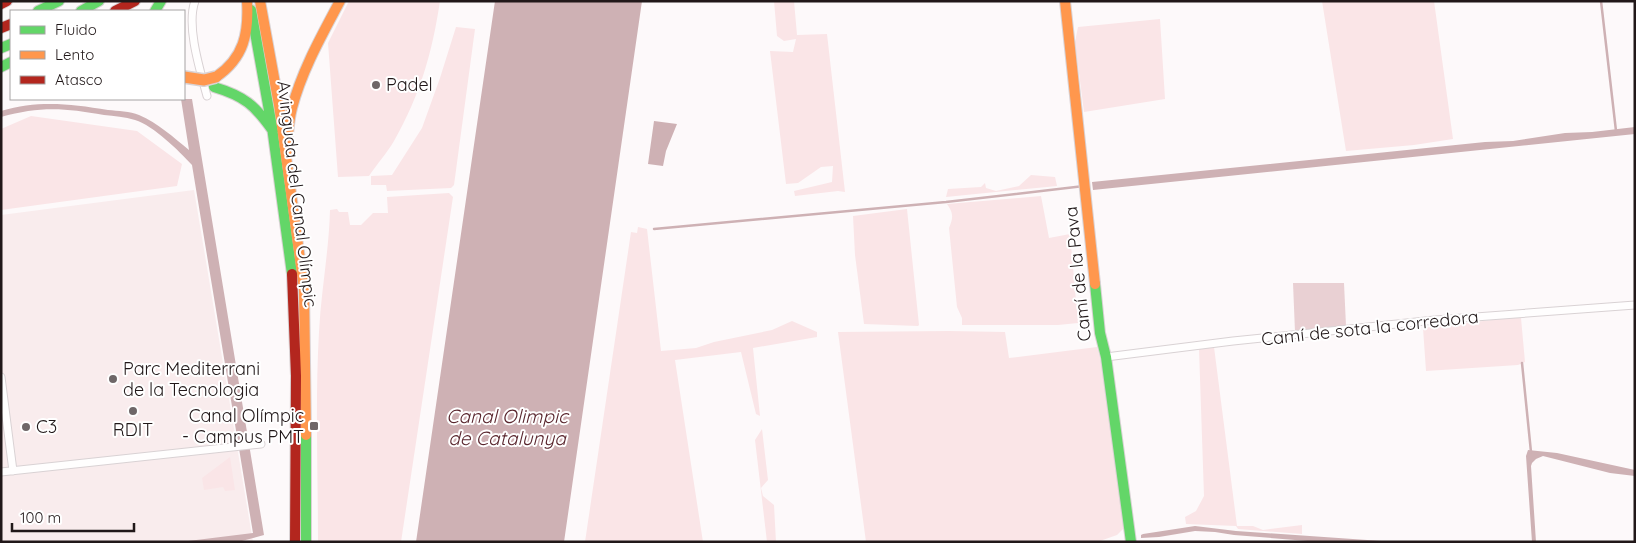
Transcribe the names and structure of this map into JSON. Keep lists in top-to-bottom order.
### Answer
{
  "streets": {
    "main road": ["Avinguda del Canal Olímpic", "Camí de la Pava"],
    "street": ["Camí de sota la corredora"]
  },
  "crossings": [
    ["Camí de la Pava", "Camí de sota la corredora"]
  ],
  "water": ["Canal Olimpic de Catalunya"],
  "places": {
    "other": [
      "Padel",
      "Parc Mediterrani de la Tecnologia",
      "RDIT",
      "C3"
    ],
    "transit": ["Canal Olímpic - Campus PMT"]
  },
  "legend": ["Fluido", "Lento", "Atasco"],
  "scale_bar": "100 m"
}
